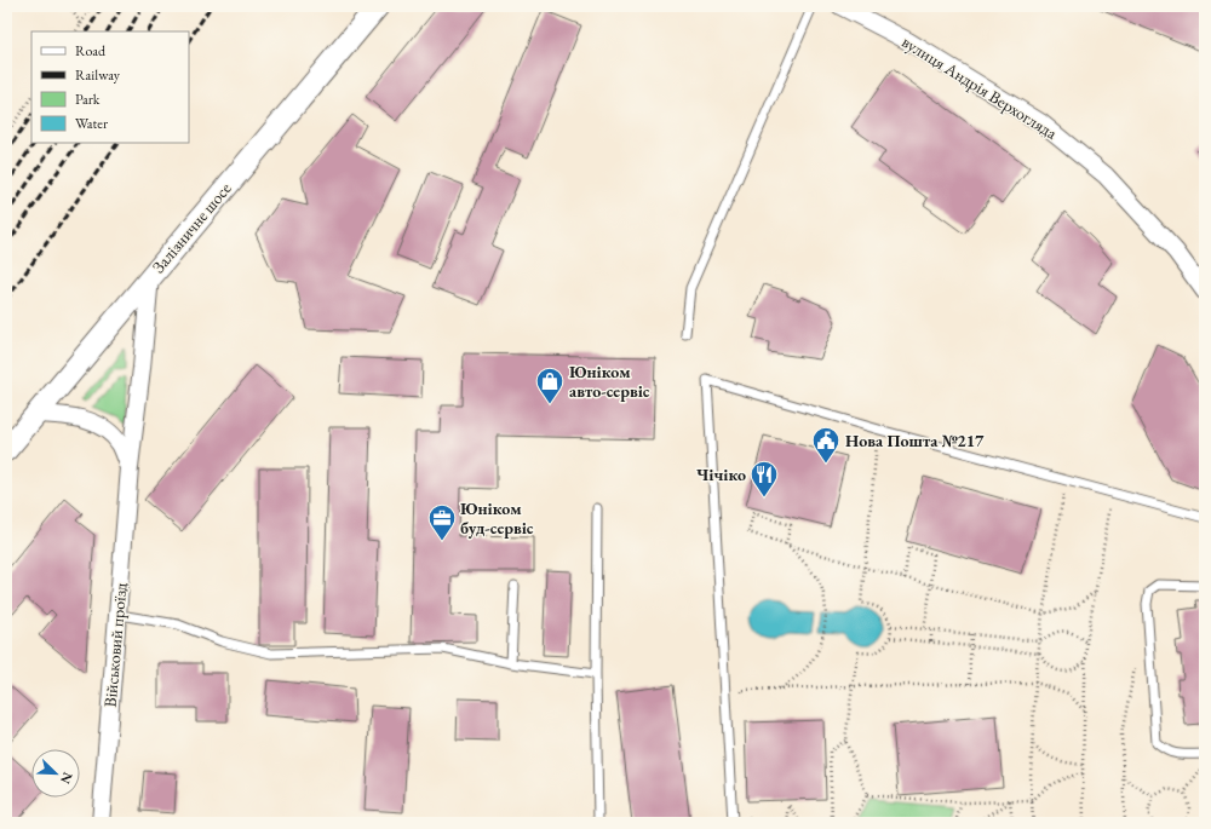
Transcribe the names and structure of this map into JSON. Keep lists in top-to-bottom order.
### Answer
{
  "streets": {
    "street": ["вулиця Андрія Верхогляда", "Залізничне шосе", "Військовий проїзд"]
  },
  "crossings": [
    ["Залізничне шосе", "Військовий проїзд"]
  ],
  "places": {
    "shop": ["Юніком авто-сервіс"],
    "public building": ["Нова Пошта №217"],
    "restaurant": ["Чічіко"],
    "office": ["Юніком буд-сервіс"]
  },
  "legend": [
    "Road",
    "Railway",
    "Park",
    "Water"
  ],
  "north": "bottom right"
}
